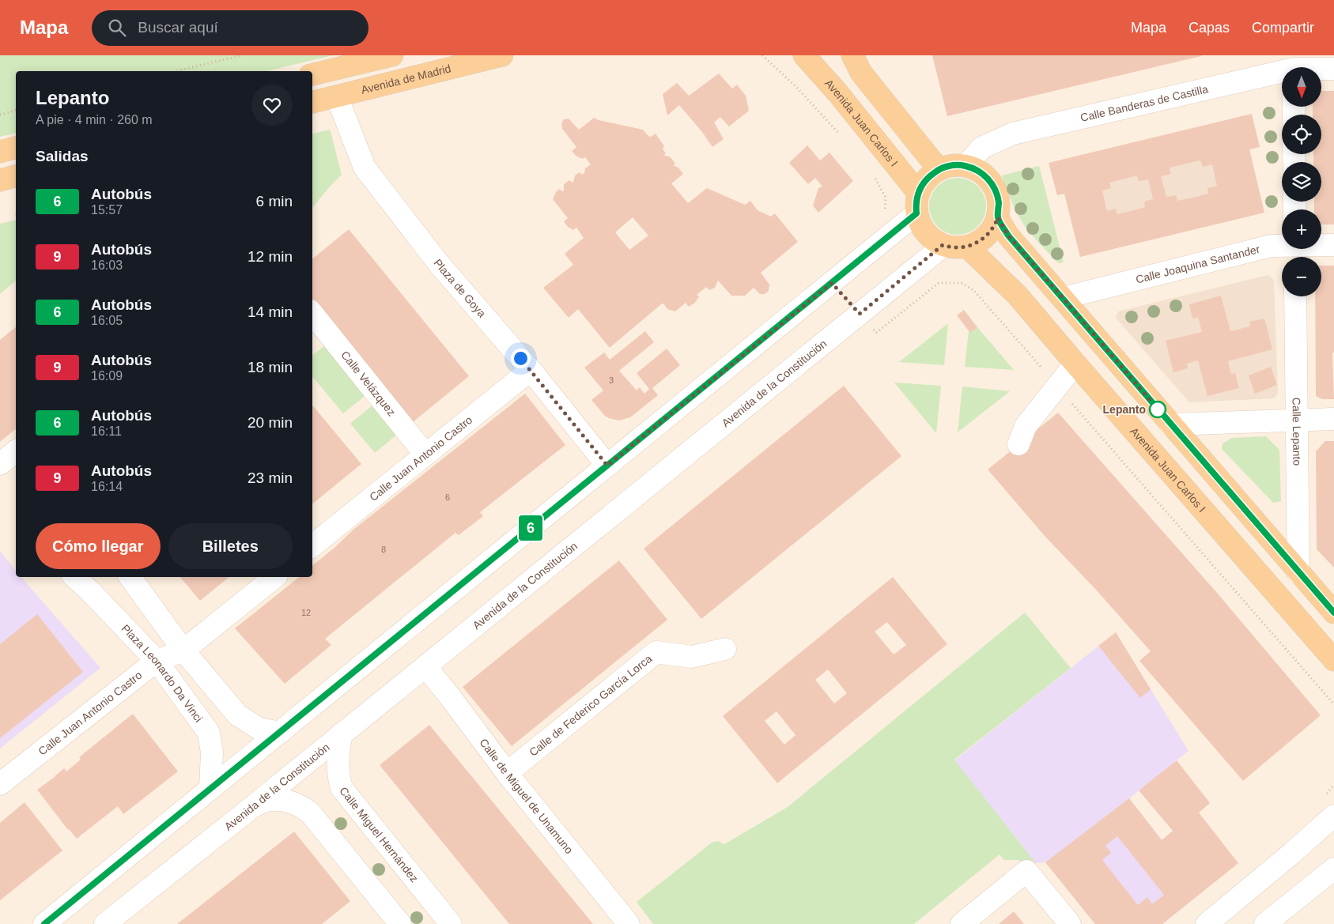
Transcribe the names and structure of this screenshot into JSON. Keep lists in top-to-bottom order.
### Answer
{
  "streets": {
    "main road": ["Avenida de Madrid", "Avenida Juan Carlos I"],
    "street": [
      "Calle Banderas de Castilla",
      "Calle Joaquina Santander",
      "Plaza de Goya",
      "Calle Velázquez",
      "Avenida de la Constitución",
      "Calle Lepanto",
      "Calle Juan Antonio Castro",
      "Plaza Leonardo Da Vinci",
      "Calle de Federico García Lorca",
      "Calle de Miguel de Unamuno",
      "Calle Miguel Hernández"
    ]
  },
  "crossings": [
    ["Avenida de Madrid", "Plaza de Goya"],
    ["Calle Banderas de Castilla", "Avenida Juan Carlos I"],
    ["Calle Banderas de Castilla", "Avenida de la Constitución"],
    ["Avenida Juan Carlos I", "Avenida de la Constitución"],
    ["Plaza de Goya", "Calle Juan Antonio Castro"],
    ["Calle Velázquez", "Calle Juan Antonio Castro"],
    ["Avenida de la Constitución", "Calle de Miguel de Unamuno"],
    ["Avenida de la Constitución", "Calle Miguel Hernández"],
    ["Calle Juan Antonio Castro", "Plaza Leonardo Da Vinci"],
    ["Calle de Federico García Lorca", "Calle de Miguel de Unamuno"]
  ],
  "places": ["Lepanto"],
  "lines": ["bus line 6"],
  "house_numbers": [
    "3",
    "6",
    "8",
    "12"
  ],
  "north": "bottom",
  "page": {
    "header": "Mapa",
    "search": "Buscar aquí",
    "nav": ["Mapa", "Capas", "Compartir"],
    "on_map": "6",
    "map_buttons": ["+", "−"],
    "heading": [
      ["Lepanto", "A pie · 4 min · 260 m"],
      "Salidas"
    ],
    "list": [
      {
        "mark": "6",
        "name": "Autobús",
        "note": "15:57",
        "value": "6 min"
      },
      {
        "mark": "9",
        "name": "Autobús",
        "note": "16:03",
        "value": "12 min"
      },
      {
        "mark": "6",
        "name": "Autobús",
        "note": "16:05",
        "value": "14 min"
      },
      {
        "mark": "9",
        "name": "Autobús",
        "note": "16:09",
        "value": "18 min"
      },
      {
        "mark": "6",
        "name": "Autobús",
        "note": "16:11",
        "value": "20 min"
      },
      {
        "mark": "9",
        "name": "Autobús",
        "note": "16:14",
        "value": "23 min"
      }
    ],
    "buttons": ["Cómo llegar", "Billetes"]
  }
}
